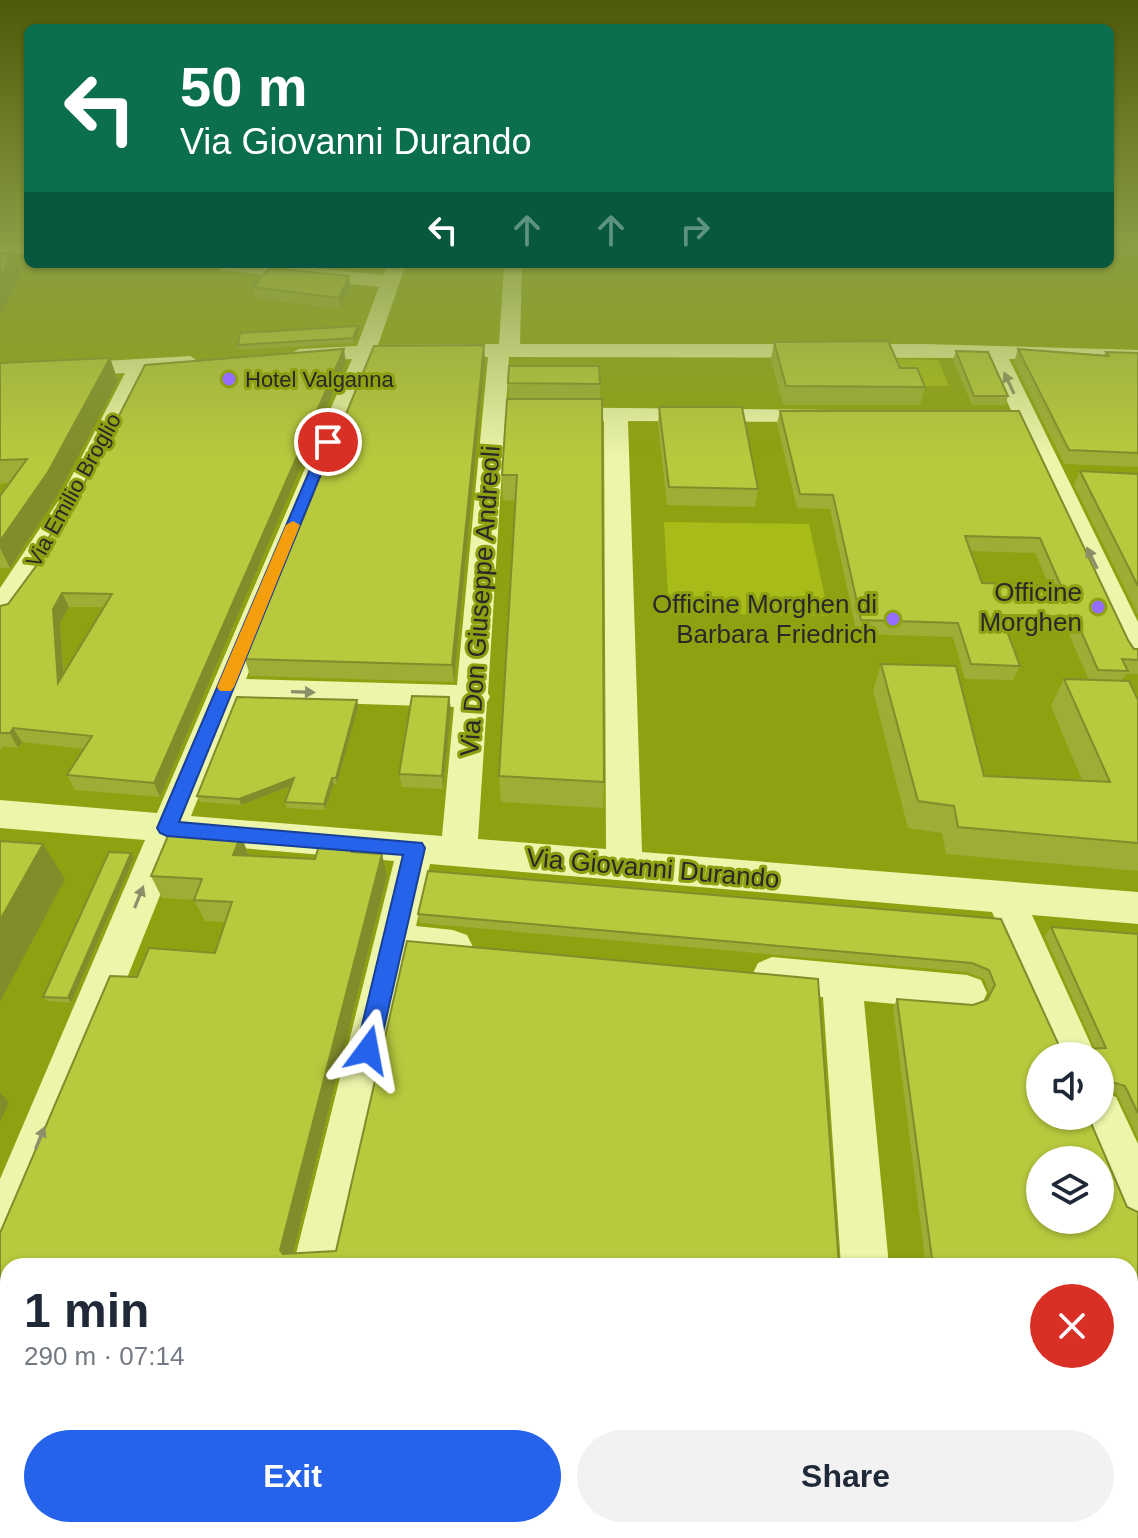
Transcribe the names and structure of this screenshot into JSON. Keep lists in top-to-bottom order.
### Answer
{
  "streets": {
    "street": ["Via Emilio Broglio", "Via Don Giuseppe Andreoli", "Via Giovanni Durando"]
  },
  "crossings": [
    ["Via Don Giuseppe Andreoli", "Via Giovanni Durando"]
  ],
  "places": ["Hotel Valganna", "Officine Morghen", "Officine Morghen di Barbara Friedrich"],
  "page": {
    "turn": ["50 m", "Via Giovanni Durando"],
    "heading": ["1 min", "290 m · 07:14"],
    "buttons": ["Exit", "Share"]
  }
}
